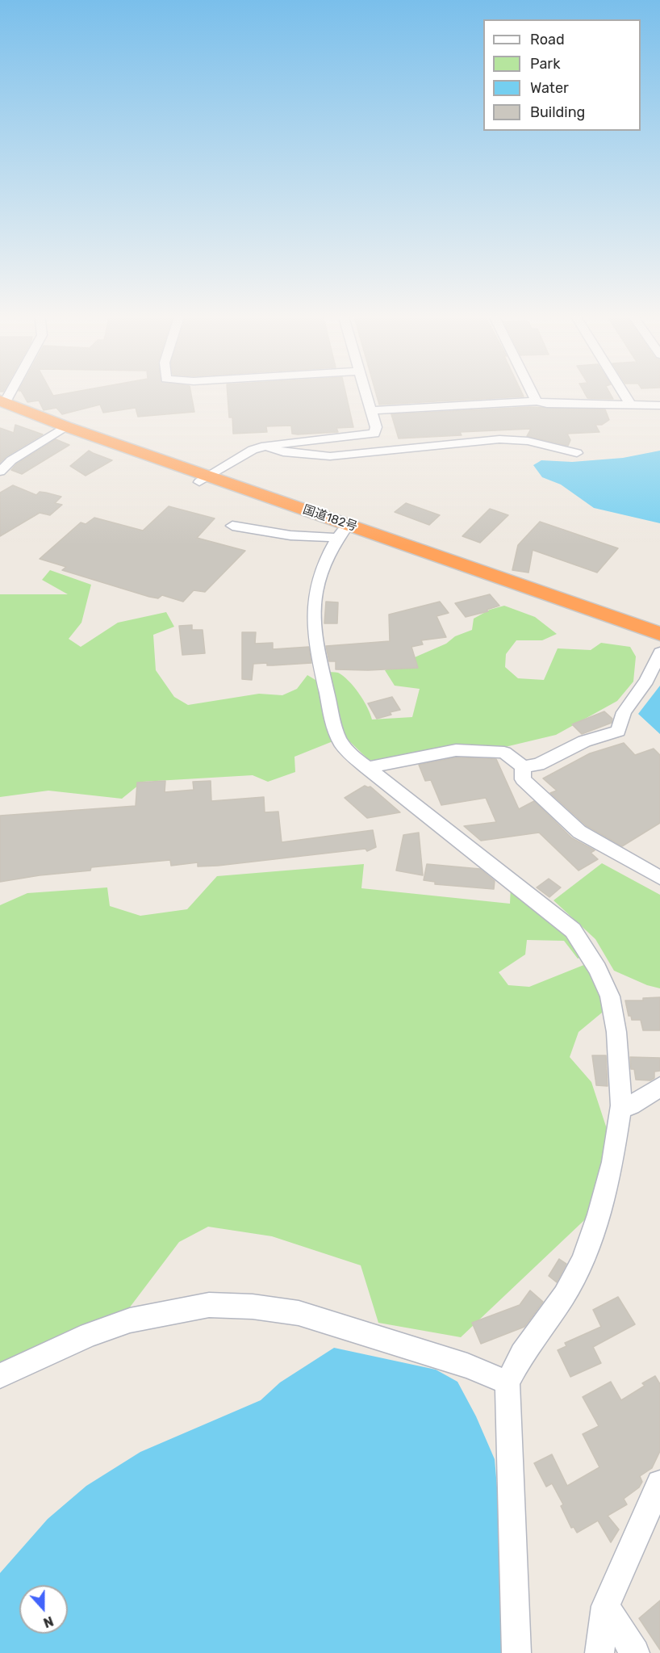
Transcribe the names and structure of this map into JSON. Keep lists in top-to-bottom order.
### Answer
{
  "streets": {
    "highway": ["国道182号"]
  },
  "legend": [
    "Road",
    "Park",
    "Water",
    "Building"
  ],
  "north": "bottom"
}
